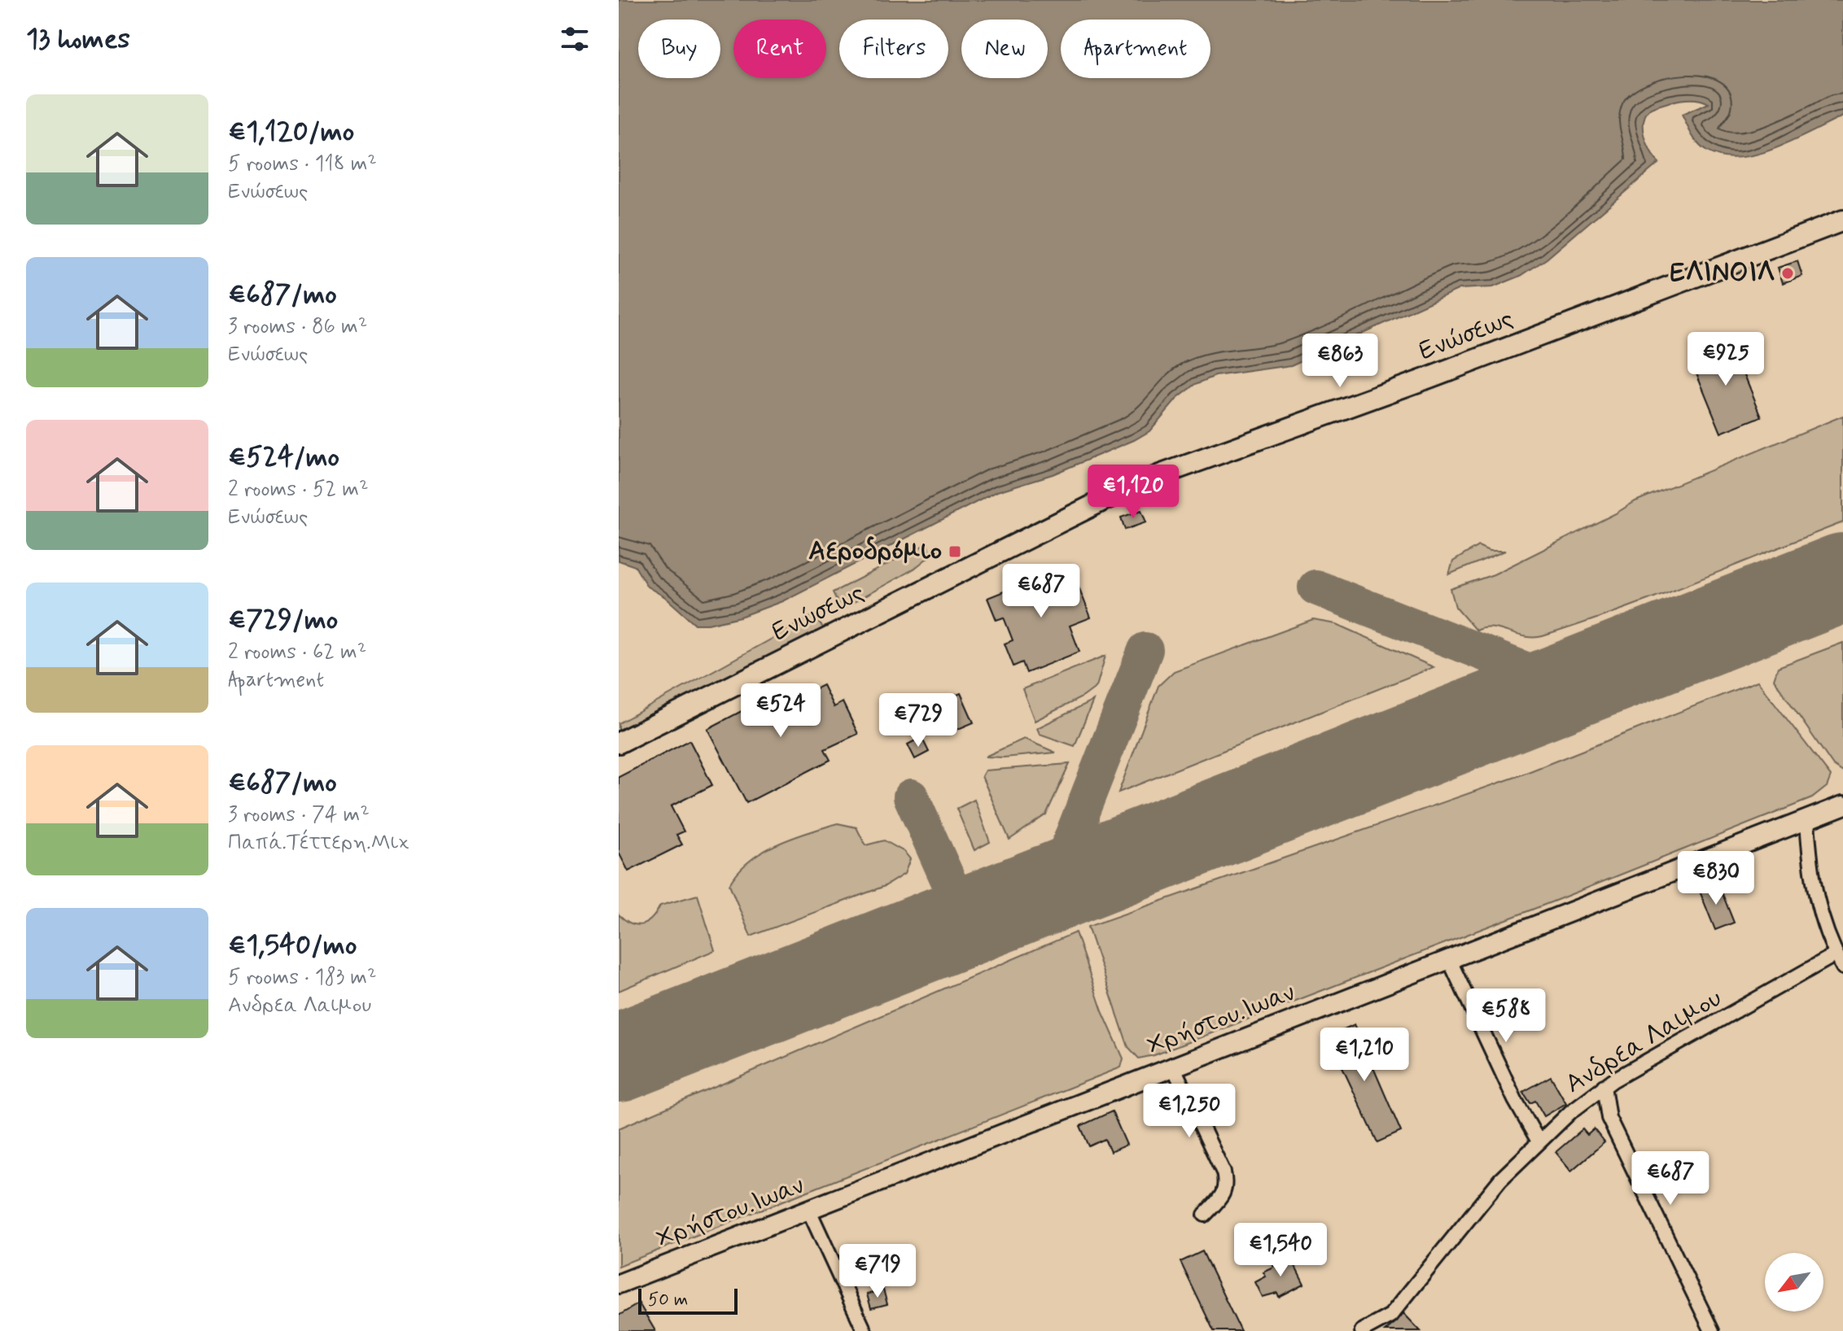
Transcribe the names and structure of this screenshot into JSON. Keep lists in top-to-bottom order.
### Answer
{
  "streets": {
    "main road": ["Ενώσεως"],
    "street": ["Χρήστου.Ιωαν", "Ανδρεα Λαιμου"]
  },
  "places": {
    "other": ["ΕΛΙΝΟΙΛ"],
    "transit": ["Αεροδρόμιο"]
  },
  "scale_bar": "50 m",
  "north": "bottom left",
  "page": {
    "heading": "13 homes",
    "chip": [
      "Buy",
      "Rent",
      "Filters",
      "New",
      "Apartment"
    ],
    "list": [
      {
        "name": "€1,120/mo",
        "note": "5 rooms · 118 m² · Ενώσεως"
      },
      {
        "name": "€687/mo",
        "note": "3 rooms · 86 m² · Ενώσεως"
      },
      {
        "name": "€524/mo",
        "note": "2 rooms · 52 m² · Ενώσεως"
      },
      {
        "name": "€729/mo",
        "note": "2 rooms · 62 m² · Apartment"
      },
      {
        "name": "€687/mo",
        "note": "3 rooms · 74 m² · Παπά.Τέττερη.Μιχ"
      },
      {
        "name": "€1,540/mo",
        "note": "5 rooms · 183 m² · Ανδρεα Λαιμου"
      }
    ],
    "price": [
      "€925",
      "€863",
      "€1,120",
      "€687",
      "€524",
      "€729",
      "€830",
      "€588",
      "€1,210",
      "€1,250",
      "€687",
      "€1,540",
      "€719"
    ],
    "scale": "50 m"
  }
}
